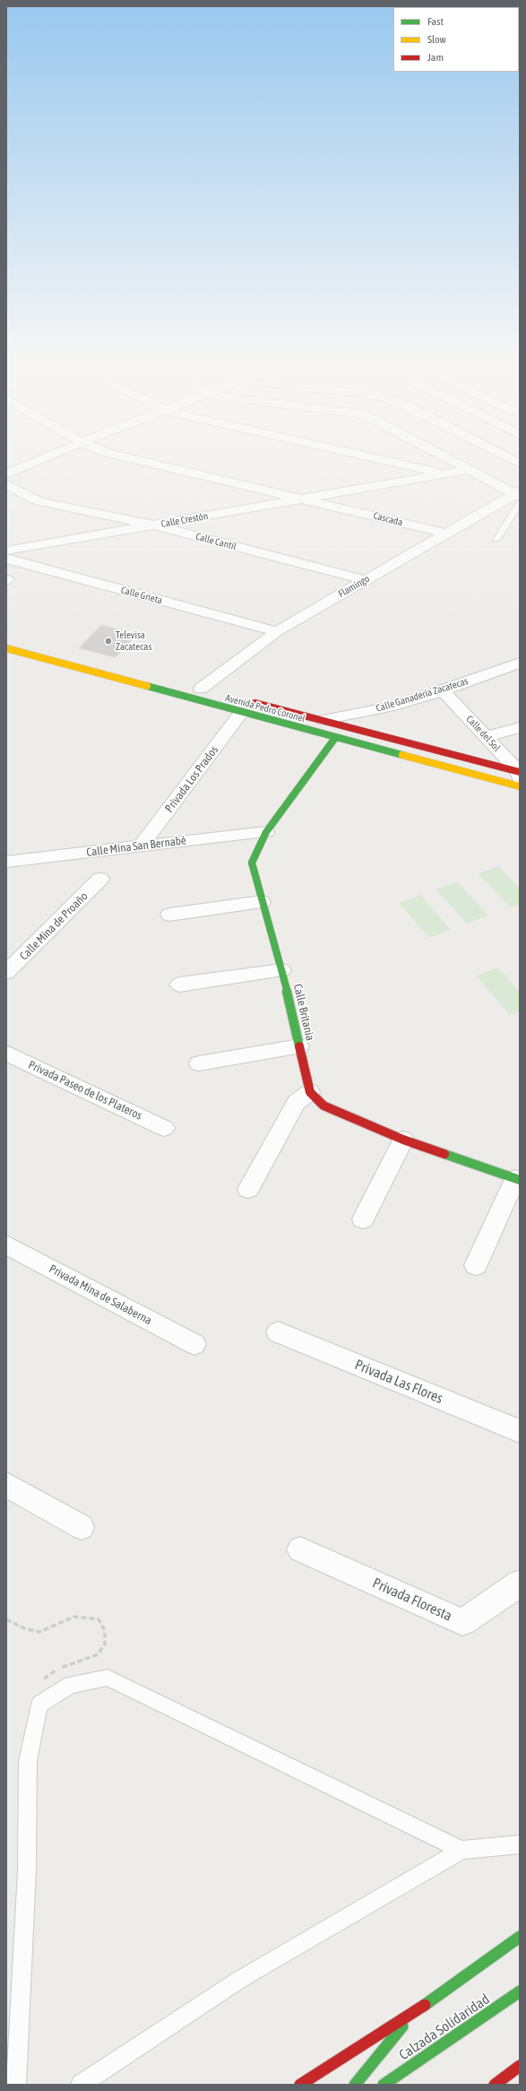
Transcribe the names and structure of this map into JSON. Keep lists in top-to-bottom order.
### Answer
{
  "streets": {
    "main road": ["Avenida Pedro Coronel", "Calle Britania", "Calzada Solidaridad"],
    "street": [
      "Cascada",
      "Calle Crestón",
      "Calle Cantil",
      "Flamingo",
      "Calle Grieta",
      "Calle Ganadería Zacatecas",
      "Calle del Sol",
      "Privada Los Prados",
      "Calle Mina San Bernabé",
      "Calle Mina de Proaño",
      "Privada Paseo de los Plateros",
      "Privada Mina de Salaberna",
      "Privada Las Flores",
      "Privada Floresta"
    ]
  },
  "crossings": [
    ["Cascada", "Calle Crestón"],
    ["Cascada", "Flamingo"],
    ["Calle Crestón", "Calle Cantil"],
    ["Calle Cantil", "Flamingo"],
    ["Flamingo", "Calle Grieta"],
    ["Calle Ganadería Zacatecas", "Avenida Pedro Coronel"],
    ["Calle Ganadería Zacatecas", "Calle del Sol"],
    ["Avenida Pedro Coronel", "Calle del Sol"],
    ["Avenida Pedro Coronel", "Privada Los Prados"],
    ["Avenida Pedro Coronel", "Calle Britania"],
    ["Privada Los Prados", "Calle Mina San Bernabé"],
    ["Calle Mina San Bernabé", "Calle Britania"]
  ],
  "places": ["Televisa Zacatecas"],
  "legend": ["Fast", "Slow", "Jam"]
}
